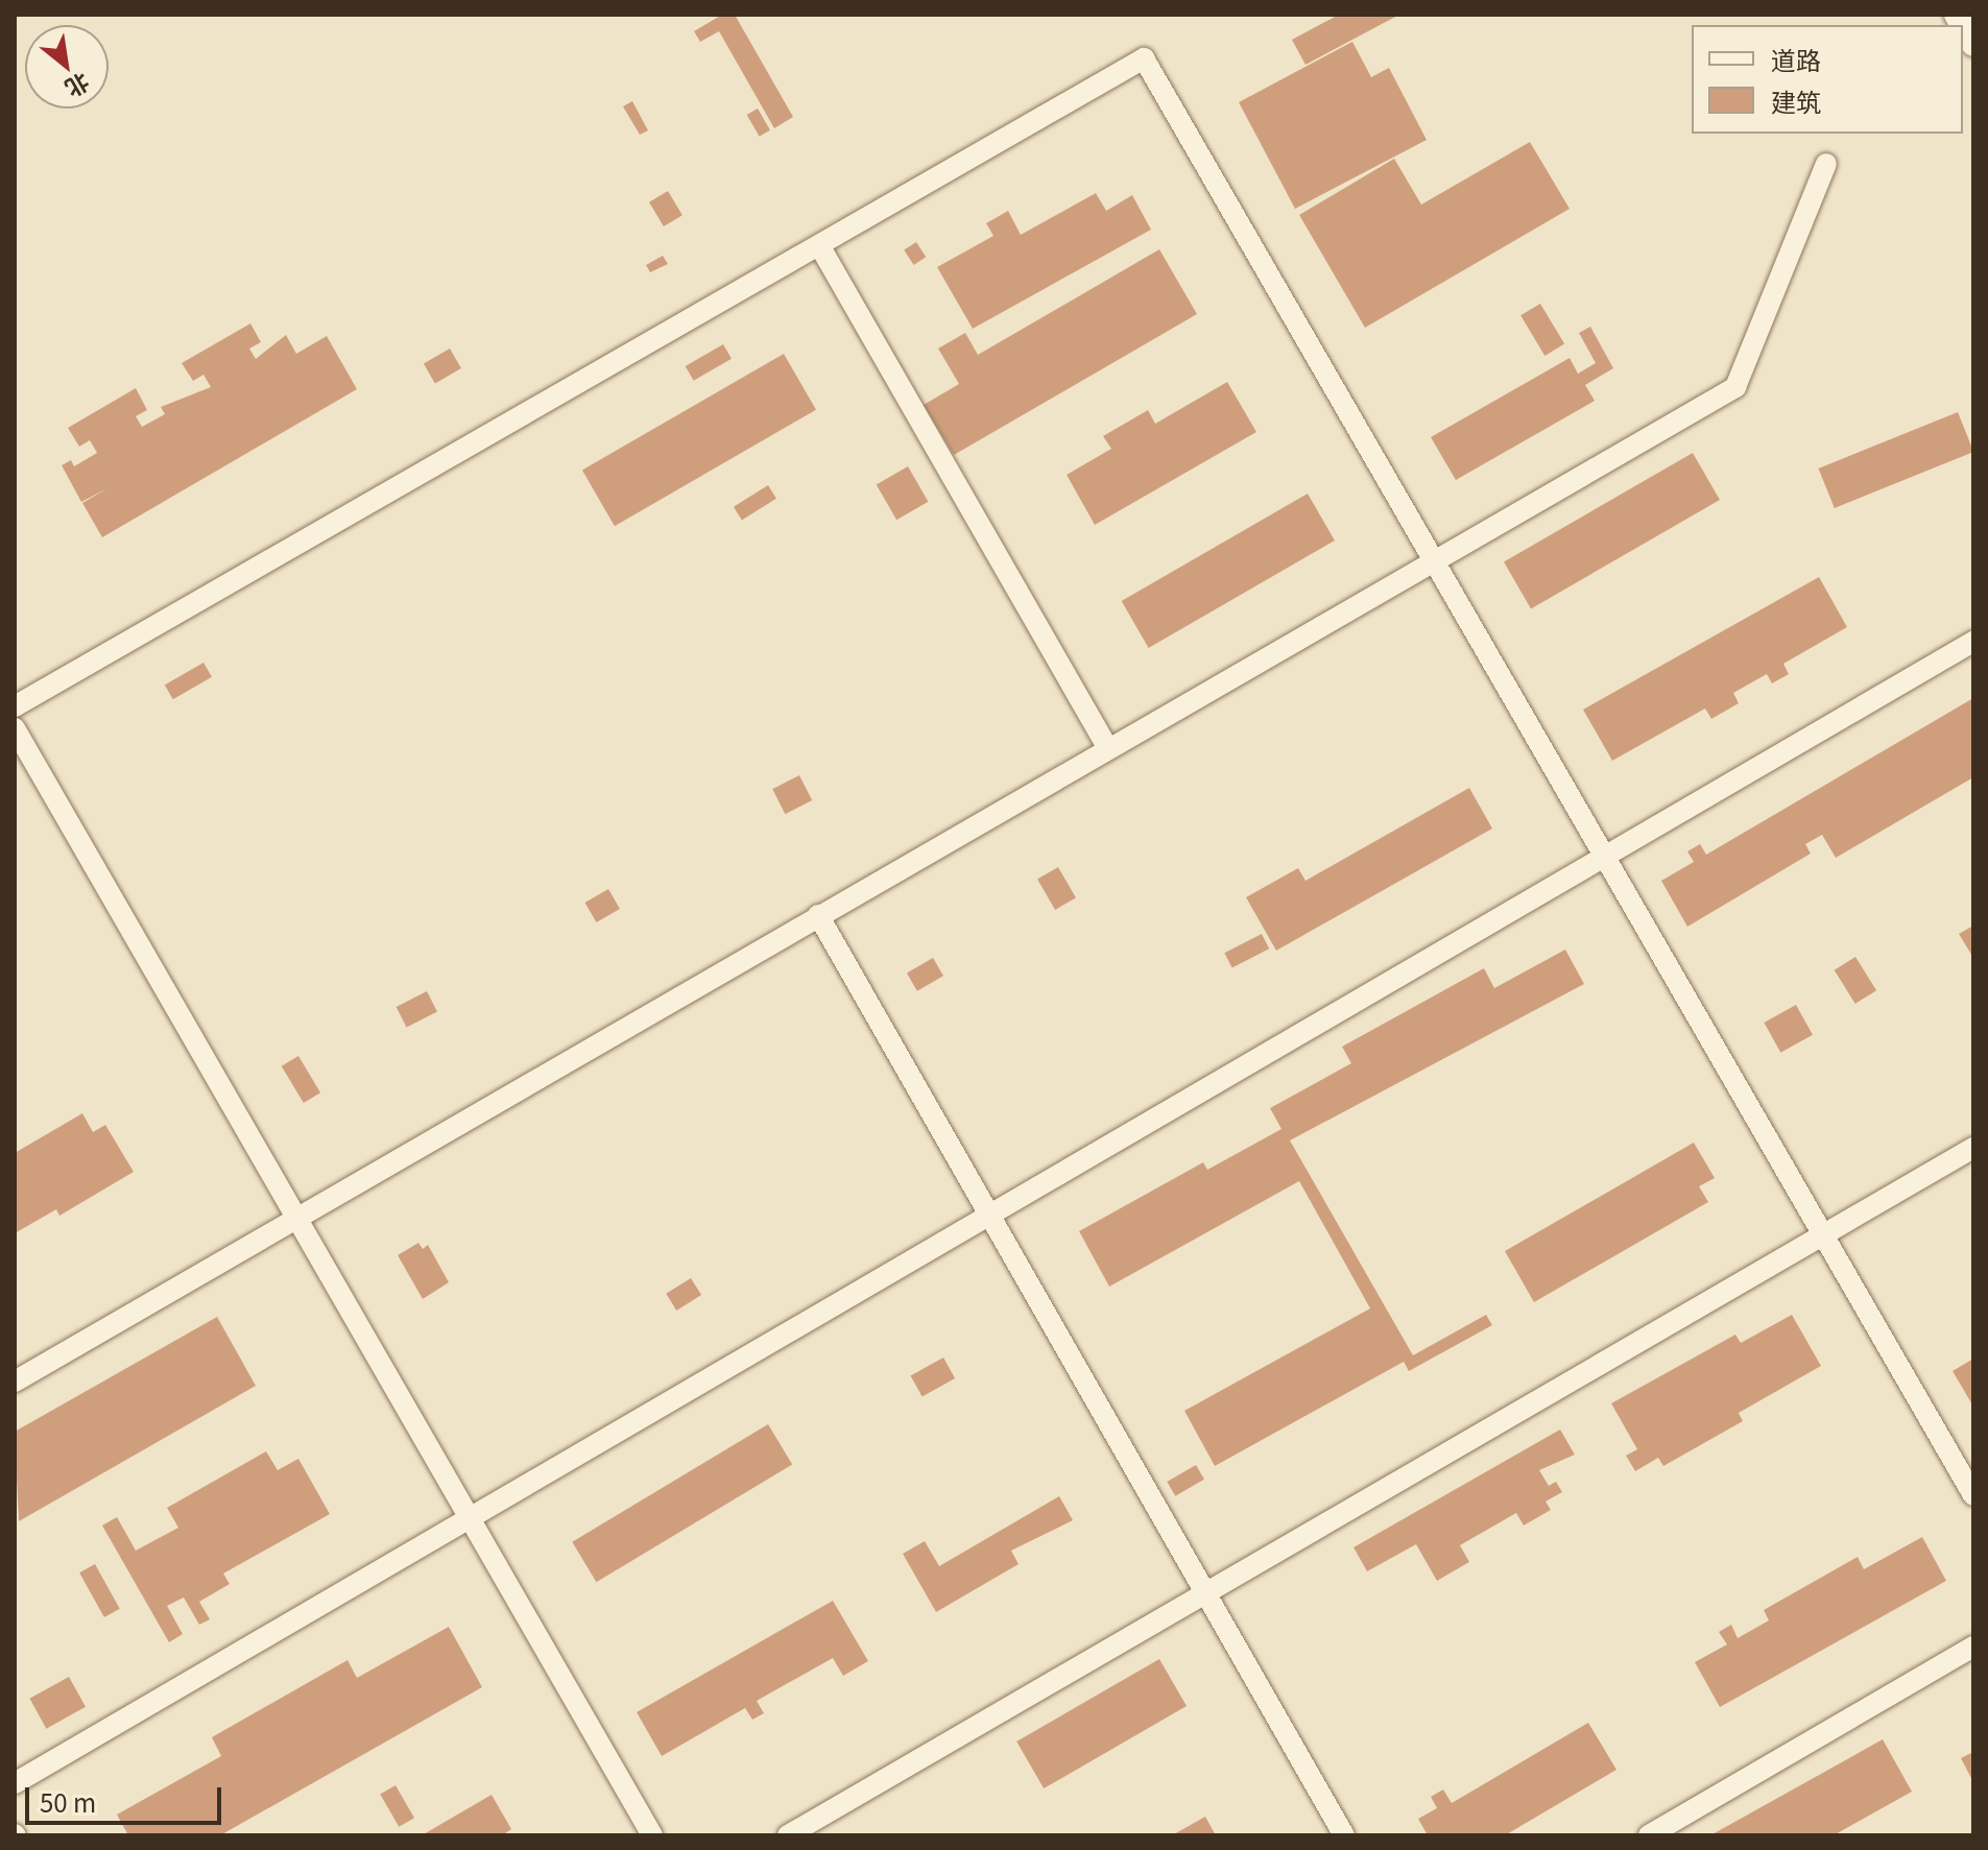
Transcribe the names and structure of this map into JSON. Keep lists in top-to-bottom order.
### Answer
{
  "legend": ["道路", "建筑"],
  "scale_bar": "50 m",
  "north": "bottom right"
}
